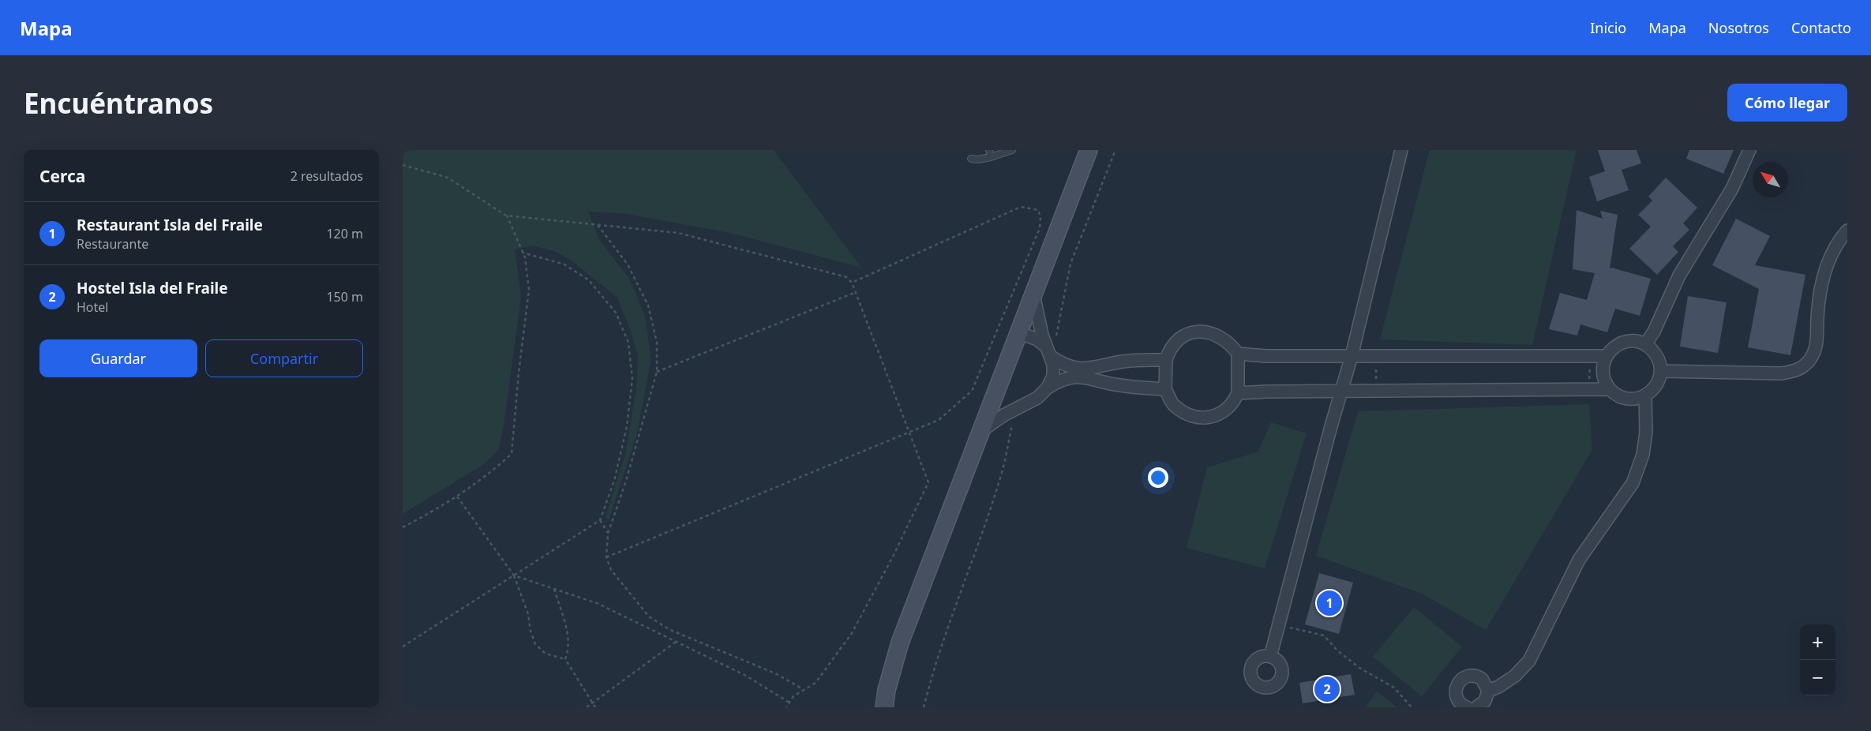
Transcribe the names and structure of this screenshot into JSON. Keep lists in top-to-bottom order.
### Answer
{
  "north": "top left",
  "page": {
    "header": "Mapa",
    "nav": [
      "Inicio",
      "Mapa",
      "Nosotros",
      "Contacto"
    ],
    "buttons": [
      "Cómo llegar",
      ["Guardar", "Compartir"]
    ],
    "title": "Encuéntranos",
    "heading": ["Cerca", "2 resultados"],
    "list": [
      {
        "mark": "1",
        "name": "Restaurant Isla del Fraile",
        "note": "Restaurante",
        "value": "120 m"
      },
      {
        "mark": "2",
        "name": "Hostel Isla del Fraile",
        "note": "Hotel",
        "value": "150 m"
      }
    ],
    "pins": ["1", "2"],
    "map_buttons": ["+", "−"]
  }
}
